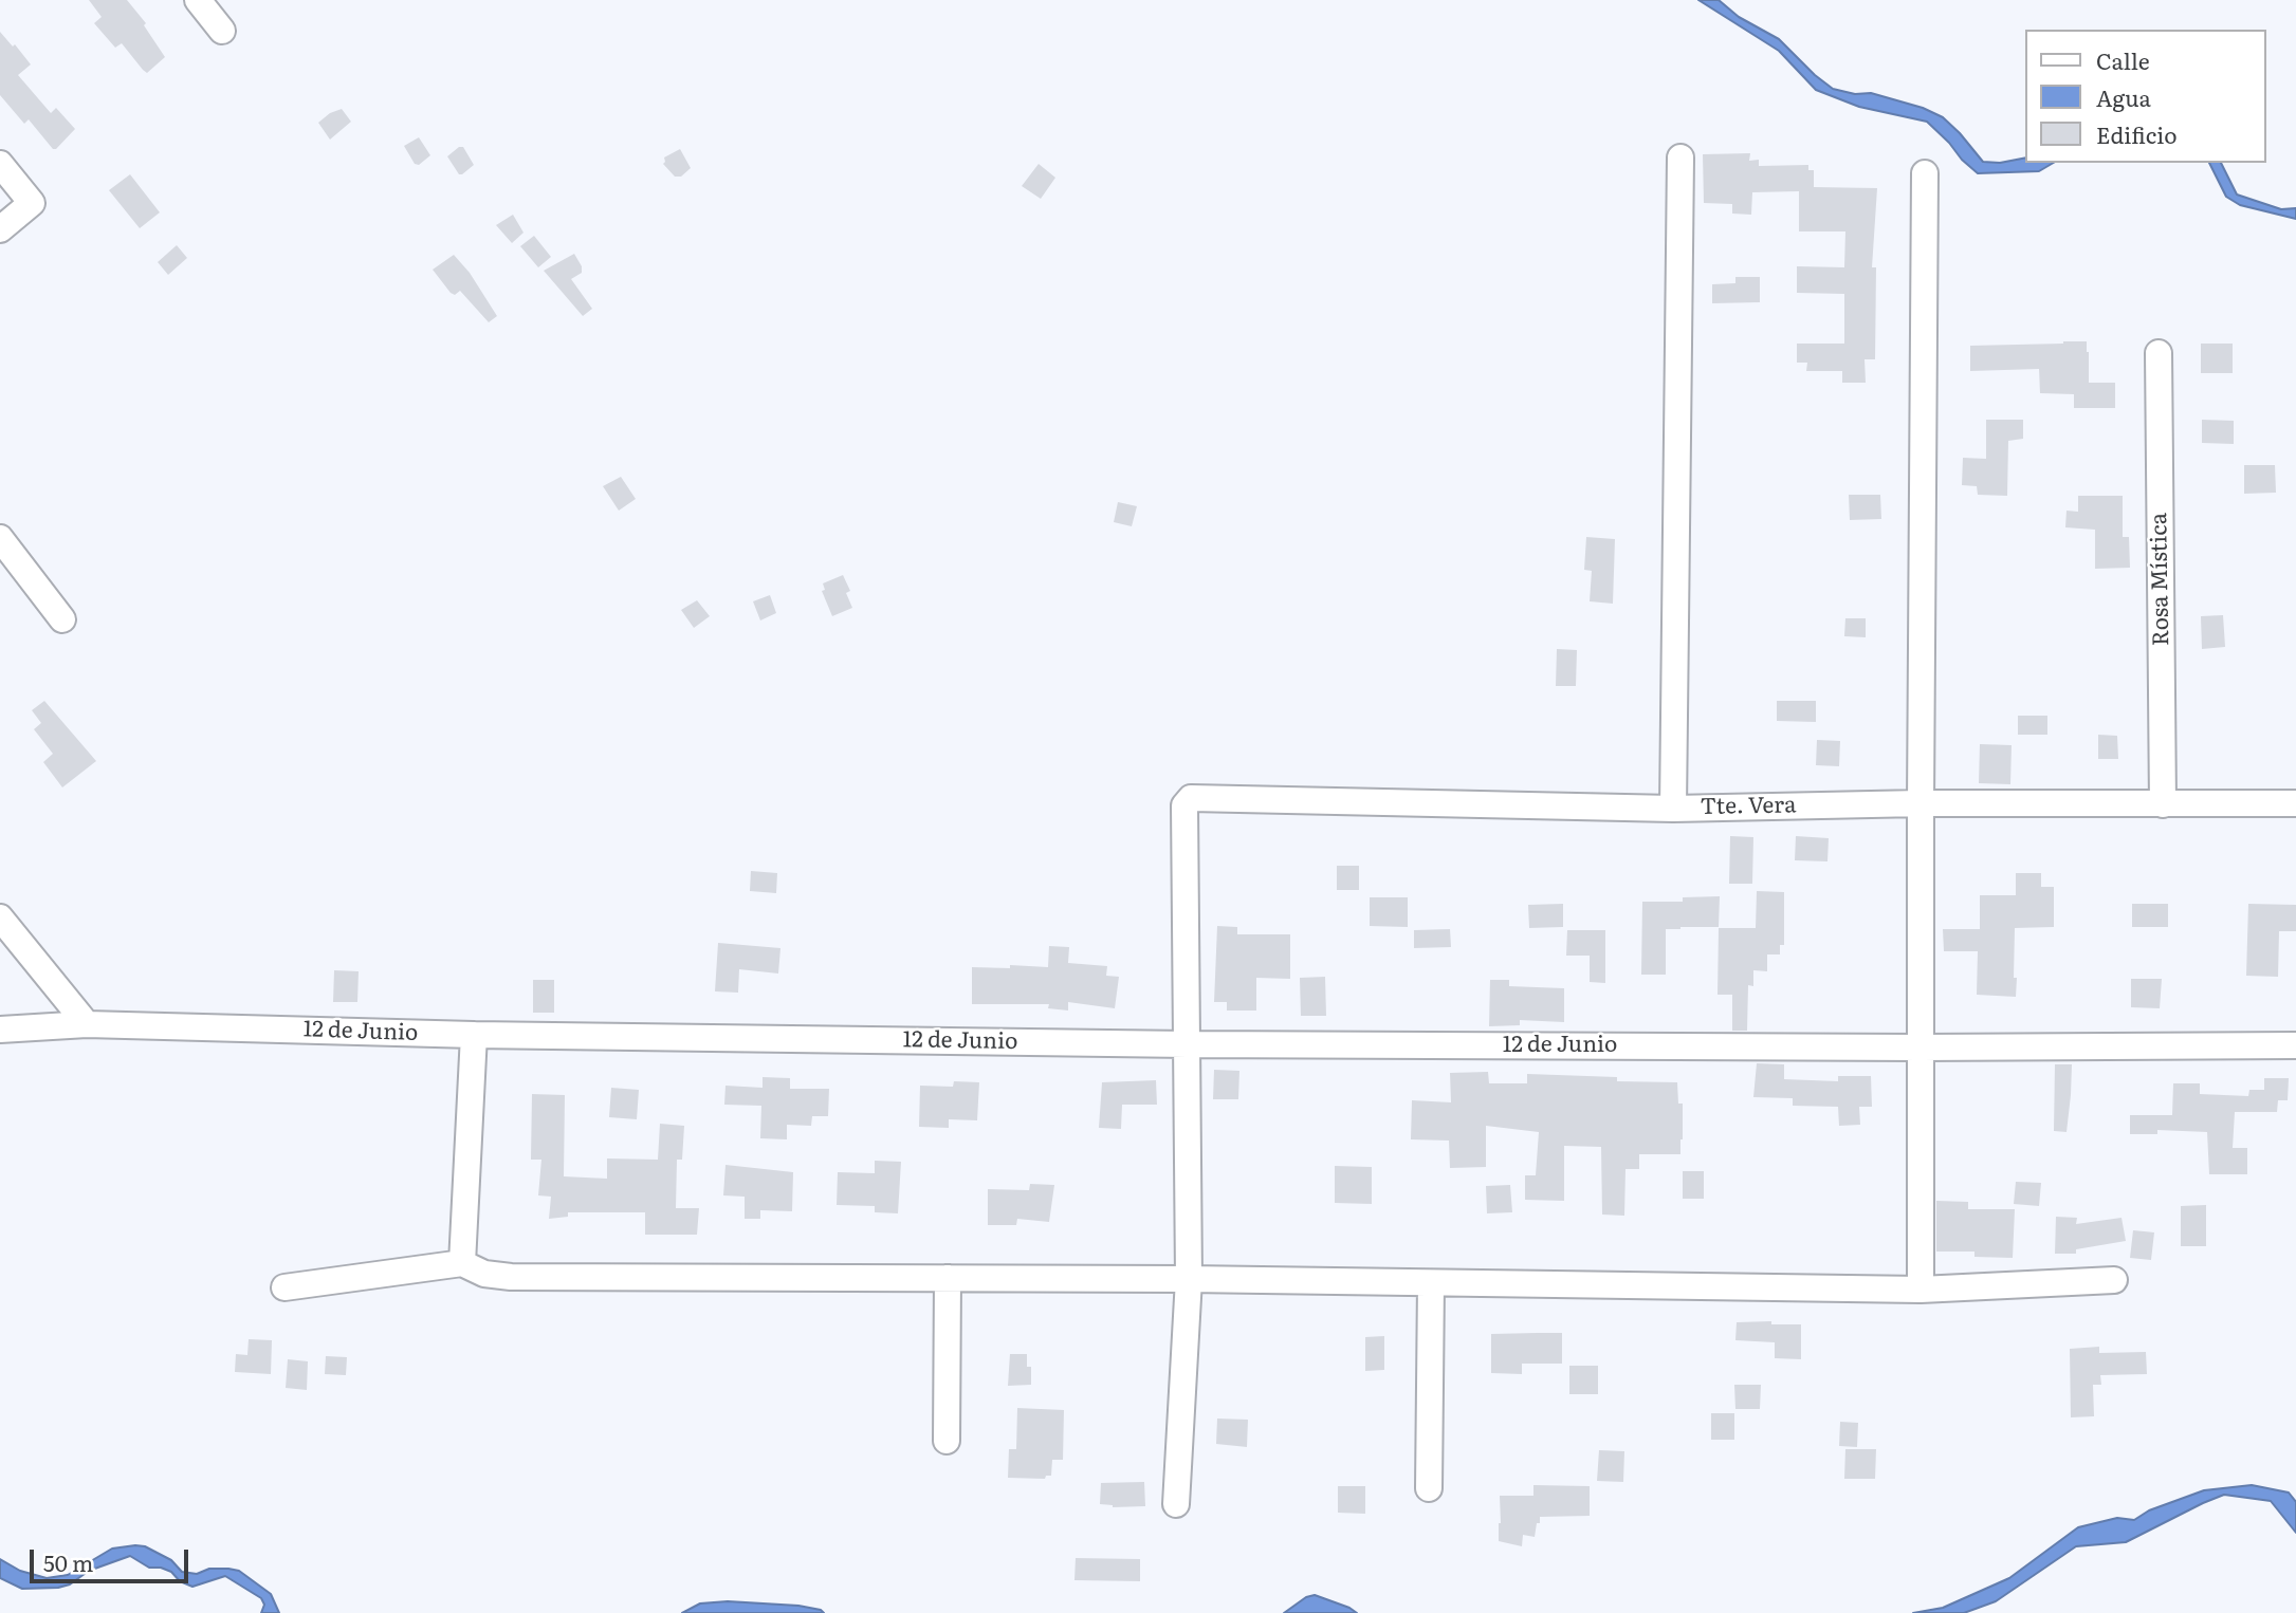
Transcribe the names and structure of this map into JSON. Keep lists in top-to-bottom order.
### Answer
{
  "streets": {
    "street": ["Rosa Mística", "Tte. Vera", "12 de Junio"]
  },
  "crossings": [
    ["Rosa Mística", "Tte. Vera"],
    ["Tte. Vera", "12 de Junio"]
  ],
  "legend": ["Calle", "Agua", "Edificio"],
  "scale_bar": "50 m"
}
